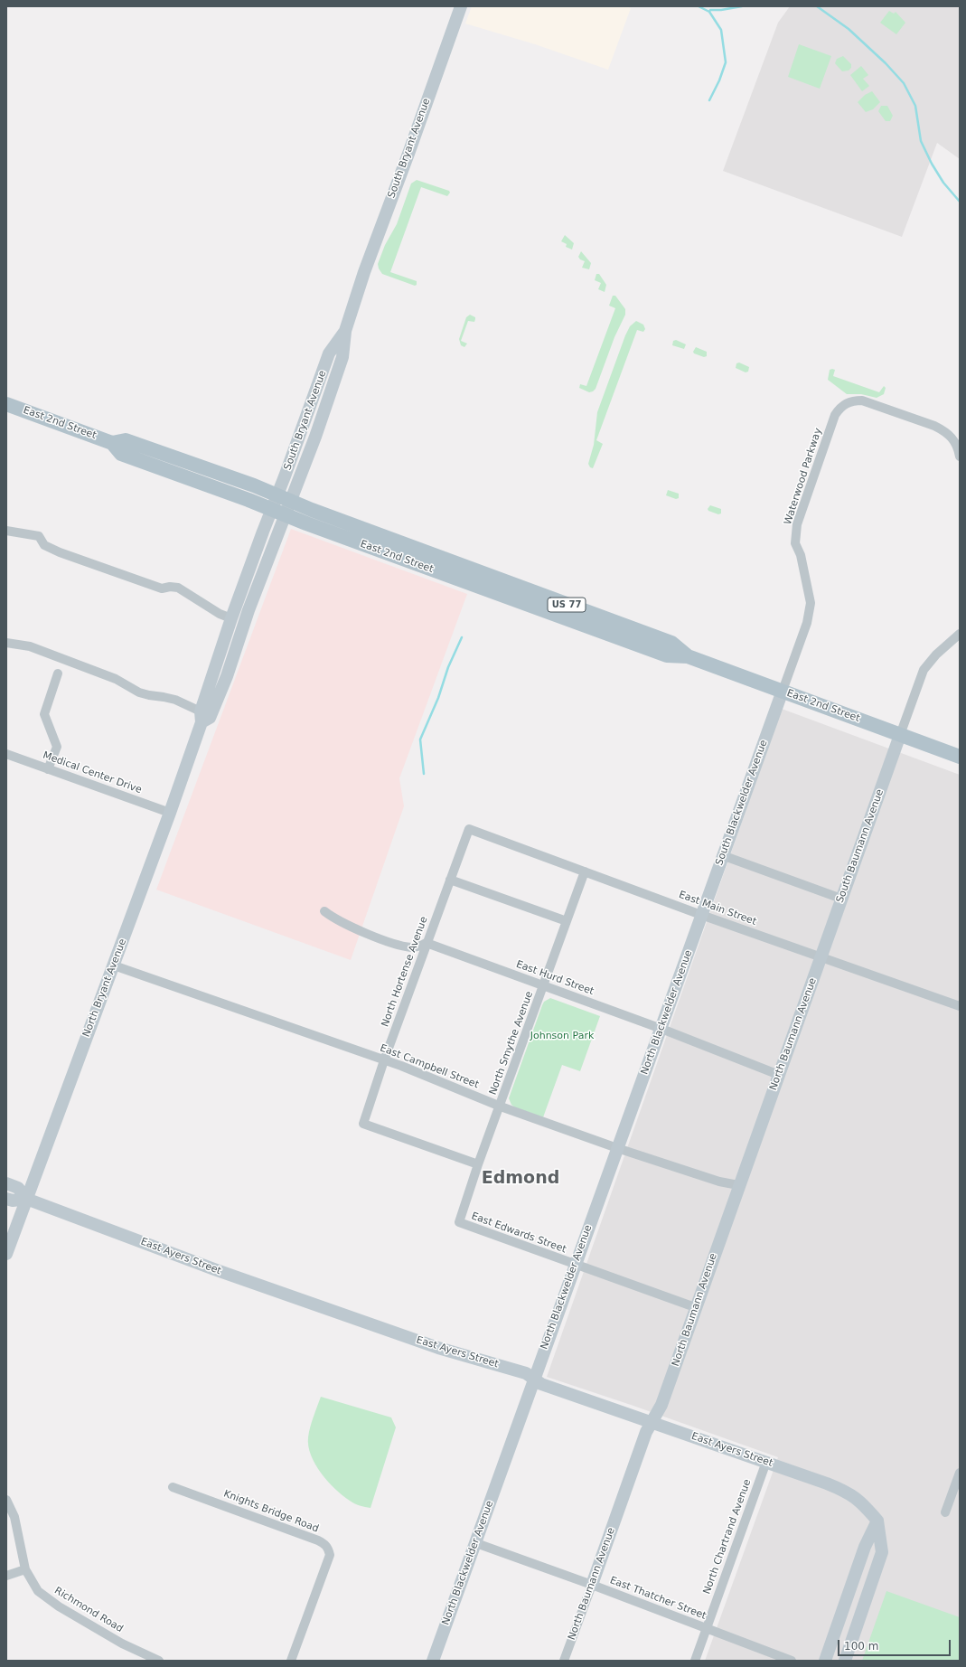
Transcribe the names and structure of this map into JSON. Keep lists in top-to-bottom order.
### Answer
{
  "streets": {
    "main road": ["East 2nd Street", "US 77"],
    "street": [
      "South Bryant Avenue",
      "Waterwood Parkway",
      "Medical Center Drive",
      "South Blackwelder Avenue",
      "South Baumann Avenue",
      "East Main Street",
      "North Hortense Avenue",
      "East Hurd Street",
      "North Bryant Avenue",
      "North Blackwelder Avenue",
      "North Baumann Avenue",
      "North Smythe Avenue",
      "East Campbell Street",
      "East Edwards Street",
      "East Ayers Street",
      "Knights Bridge Road",
      "North Chartrand Avenue",
      "East Thatcher Street",
      "Richmond Road"
    ]
  },
  "crossings": [
    ["South Bryant Avenue", "East 2nd Street"],
    ["South Bryant Avenue", "North Bryant Avenue"],
    ["East 2nd Street", "Waterwood Parkway"],
    ["East 2nd Street", "South Blackwelder Avenue"],
    ["East 2nd Street", "South Baumann Avenue"],
    ["Waterwood Parkway", "South Blackwelder Avenue"],
    ["Medical Center Drive", "North Bryant Avenue"],
    ["South Blackwelder Avenue", "East Main Street"],
    ["South Blackwelder Avenue", "North Blackwelder Avenue"],
    ["South Baumann Avenue", "East Main Street"],
    ["South Baumann Avenue", "North Baumann Avenue"],
    ["East Main Street", "North Hortense Avenue"],
    ["East Main Street", "North Blackwelder Avenue"],
    ["East Main Street", "North Baumann Avenue"],
    ["East Main Street", "North Smythe Avenue"],
    ["North Hortense Avenue", "East Hurd Street"],
    ["North Hortense Avenue", "North Smythe Avenue"],
    ["North Hortense Avenue", "East Campbell Street"],
    ["East Hurd Street", "North Blackwelder Avenue"],
    ["East Hurd Street", "North Baumann Avenue"],
    ["East Hurd Street", "North Smythe Avenue"],
    ["North Bryant Avenue", "East Campbell Street"],
    ["North Bryant Avenue", "East Ayers Street"],
    ["North Blackwelder Avenue", "East Campbell Street"],
    ["North Blackwelder Avenue", "East Edwards Street"],
    ["North Blackwelder Avenue", "East Ayers Street"],
    ["North Blackwelder Avenue", "East Thatcher Street"],
    ["North Baumann Avenue", "East Campbell Street"],
    ["North Baumann Avenue", "East Edwards Street"],
    ["North Baumann Avenue", "East Ayers Street"],
    ["North Baumann Avenue", "East Thatcher Street"],
    ["North Smythe Avenue", "East Campbell Street"],
    ["North Smythe Avenue", "East Edwards Street"],
    ["East Ayers Street", "North Chartrand Avenue"],
    ["North Chartrand Avenue", "East Thatcher Street"]
  ],
  "districts": ["Edmond"],
  "parks": ["Johnson Park"],
  "scale_bar": "100 m"
}
